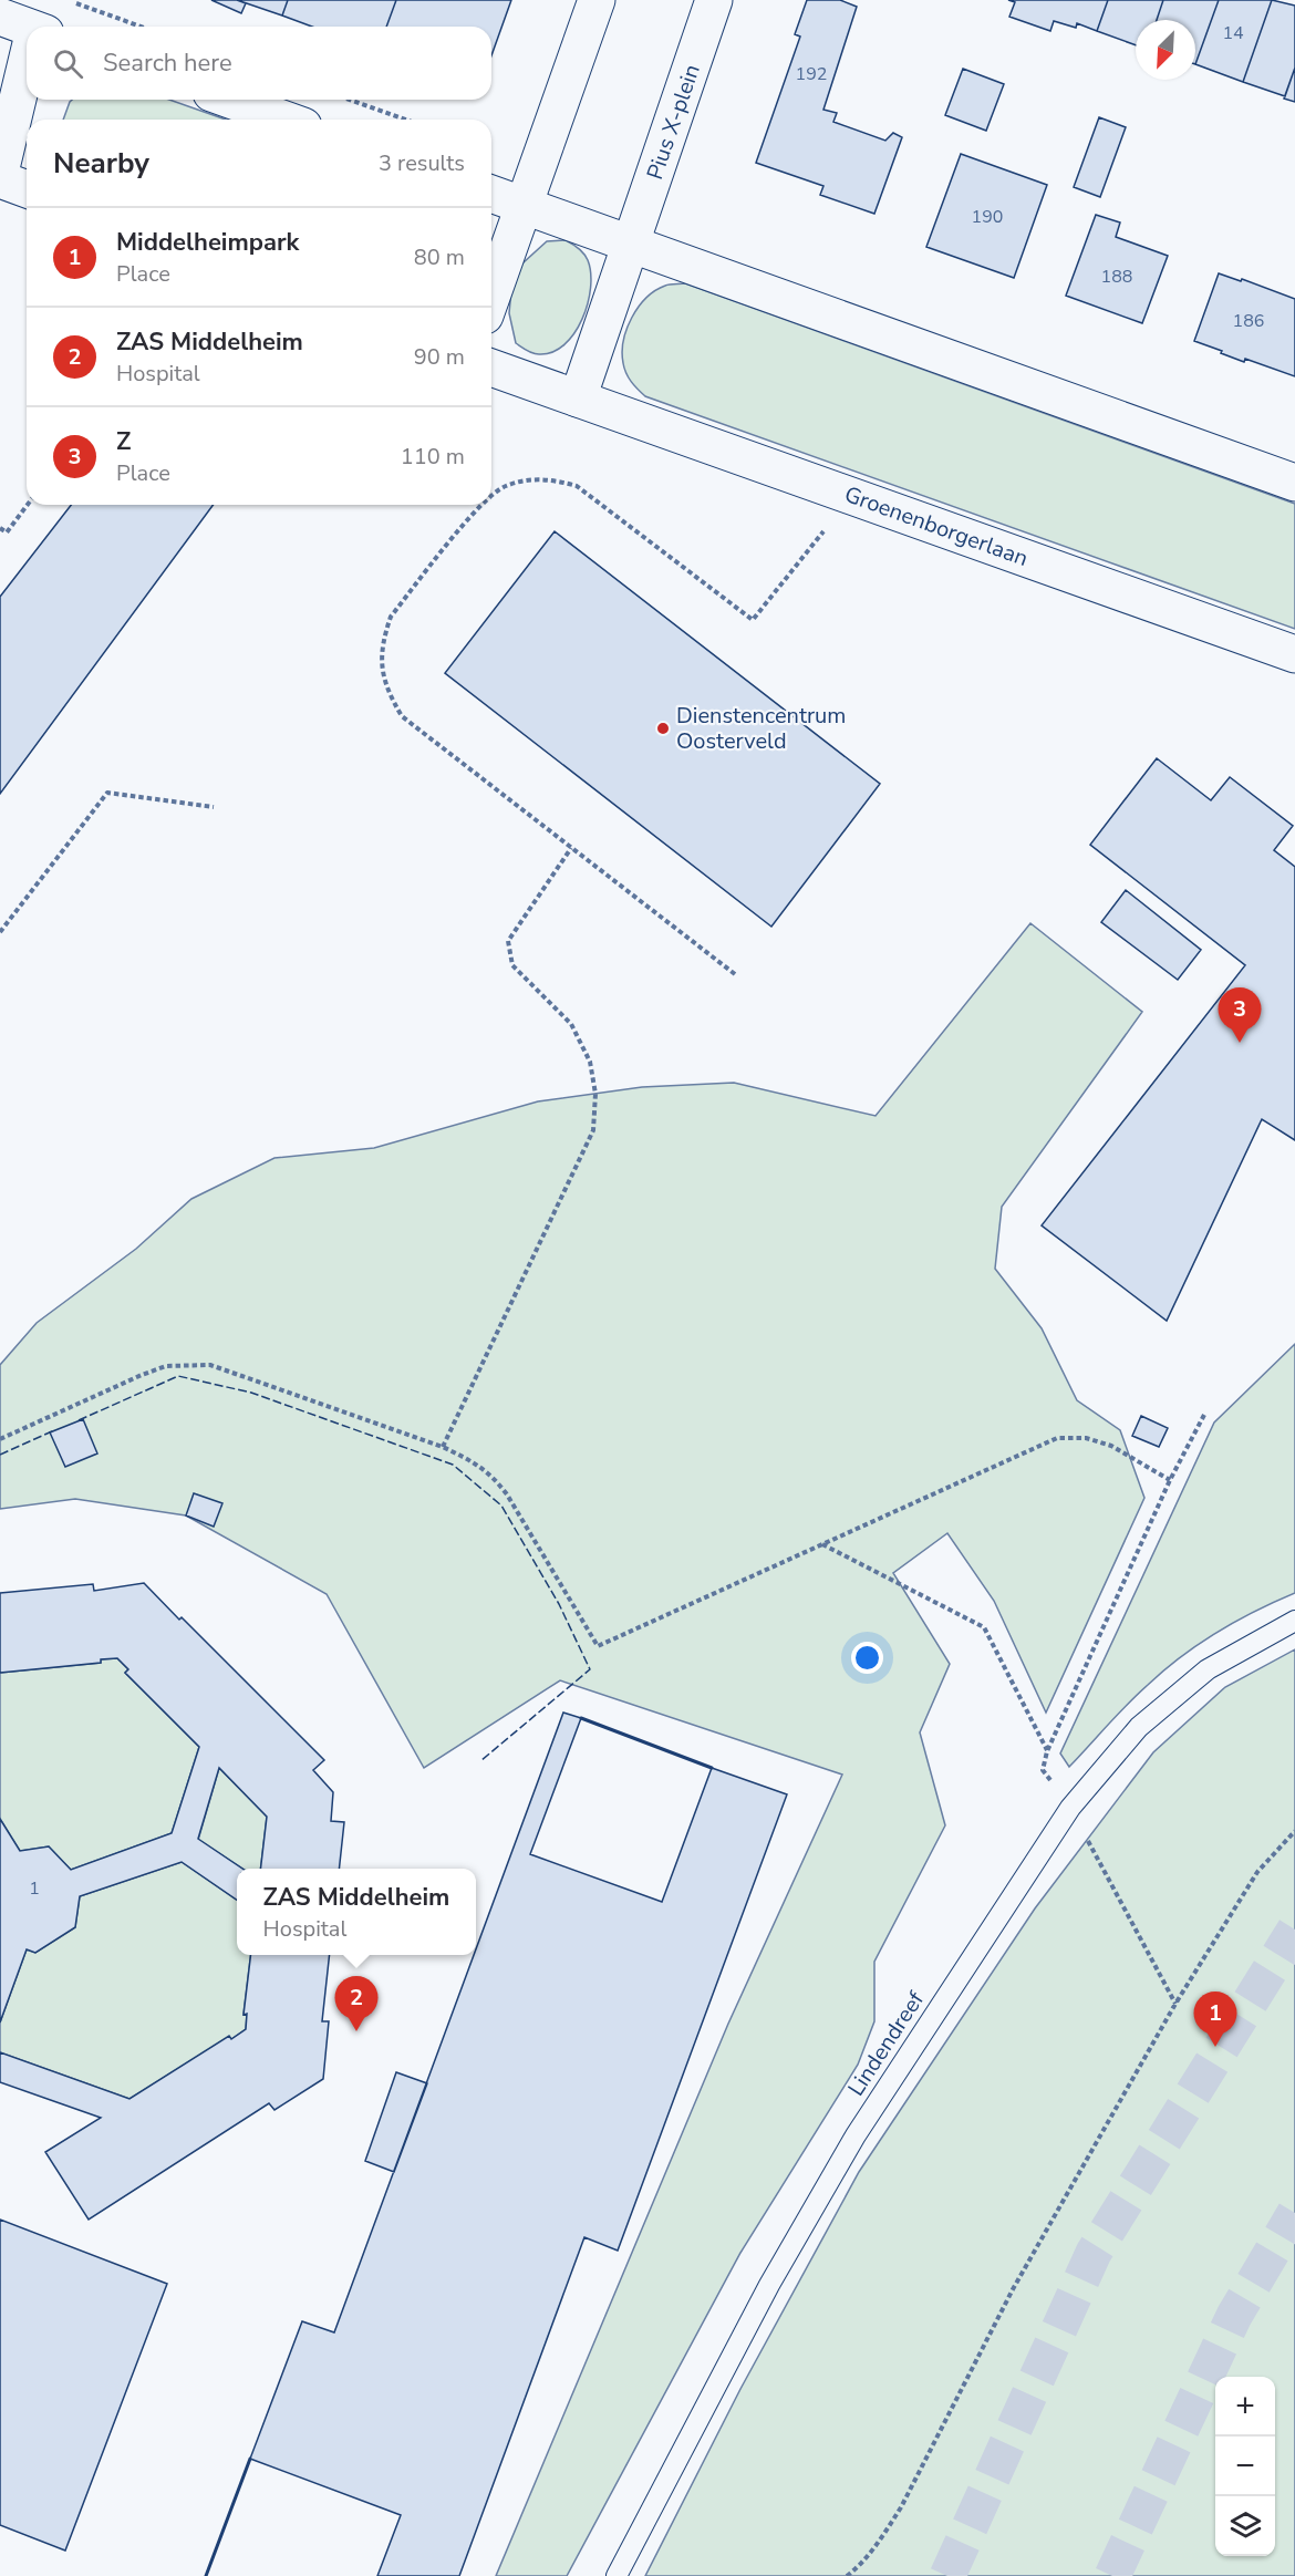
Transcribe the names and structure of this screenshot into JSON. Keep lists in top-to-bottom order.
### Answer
{
  "streets": {
    "street": ["Pius X-plein", "Groenenborgerlaan"],
    "lane": ["Lindendreef"]
  },
  "places": ["Dienstencentrum Oosterveld"],
  "house_numbers": [
    "14",
    "192",
    "190",
    "188",
    "186",
    "1"
  ],
  "north": "bottom left",
  "page": {
    "search": "Search here",
    "heading": ["Nearby", "3 results"],
    "list": [
      {
        "mark": "1",
        "name": "Middelheimpark",
        "note": "Place",
        "value": "80 m"
      },
      {
        "mark": "2",
        "name": "ZAS Middelheim",
        "note": "Hospital",
        "value": "90 m"
      },
      {
        "mark": "3",
        "name": "Z",
        "note": "Place",
        "value": "110 m"
      }
    ],
    "pins": ["3", "2", "1"],
    "popup": ["ZAS Middelheim", "Hospital"],
    "map_buttons": ["+", "−"]
  }
}
